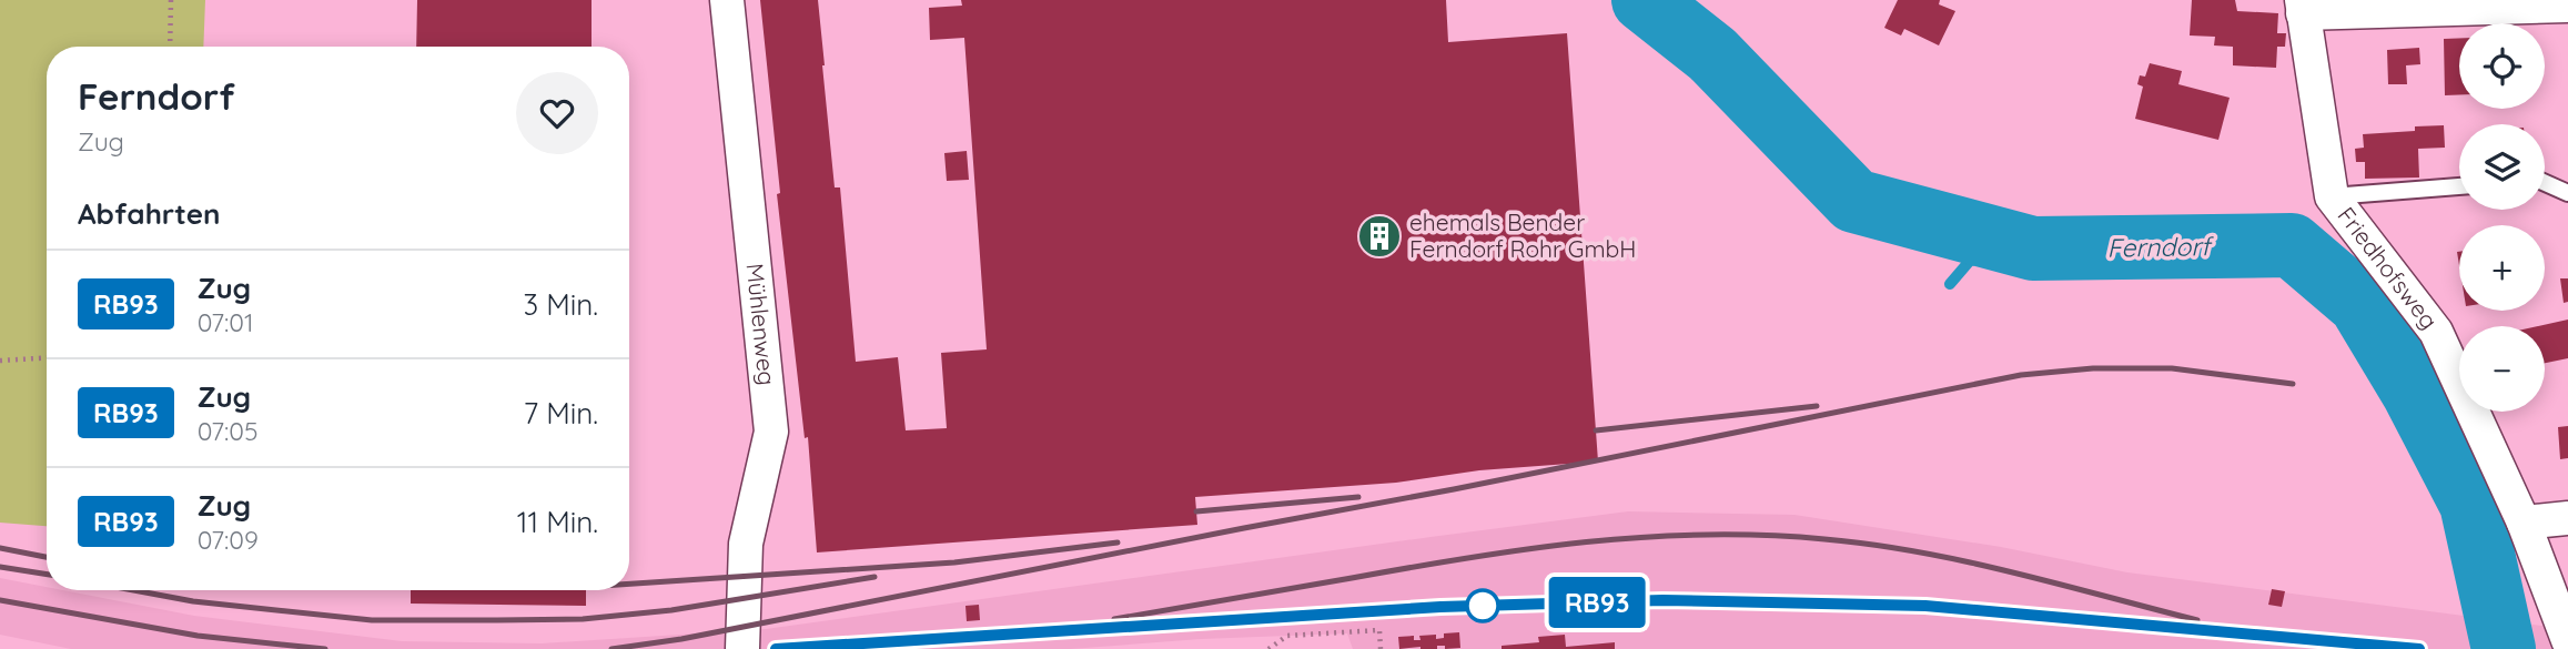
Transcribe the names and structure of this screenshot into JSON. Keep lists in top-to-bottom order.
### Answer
{
  "streets": {
    "street": ["Friedhofsweg", "Mühlenweg"]
  },
  "water": ["Ferndorf"],
  "places": {
    "building": ["ehemals Bender Ferndorf Rohr GmbH"]
  },
  "page": {
    "on_map": "RB93",
    "map_buttons": ["+", "−"],
    "heading": [
      ["Ferndorf", "Zug"],
      "Abfahrten"
    ],
    "list": [
      {
        "mark": "RB93",
        "name": "Zug",
        "note": "07:01",
        "value": "3 Min."
      },
      {
        "mark": "RB93",
        "name": "Zug",
        "note": "07:05",
        "value": "7 Min."
      },
      {
        "mark": "RB93",
        "name": "Zug",
        "note": "07:09",
        "value": "11 Min."
      }
    ]
  }
}
